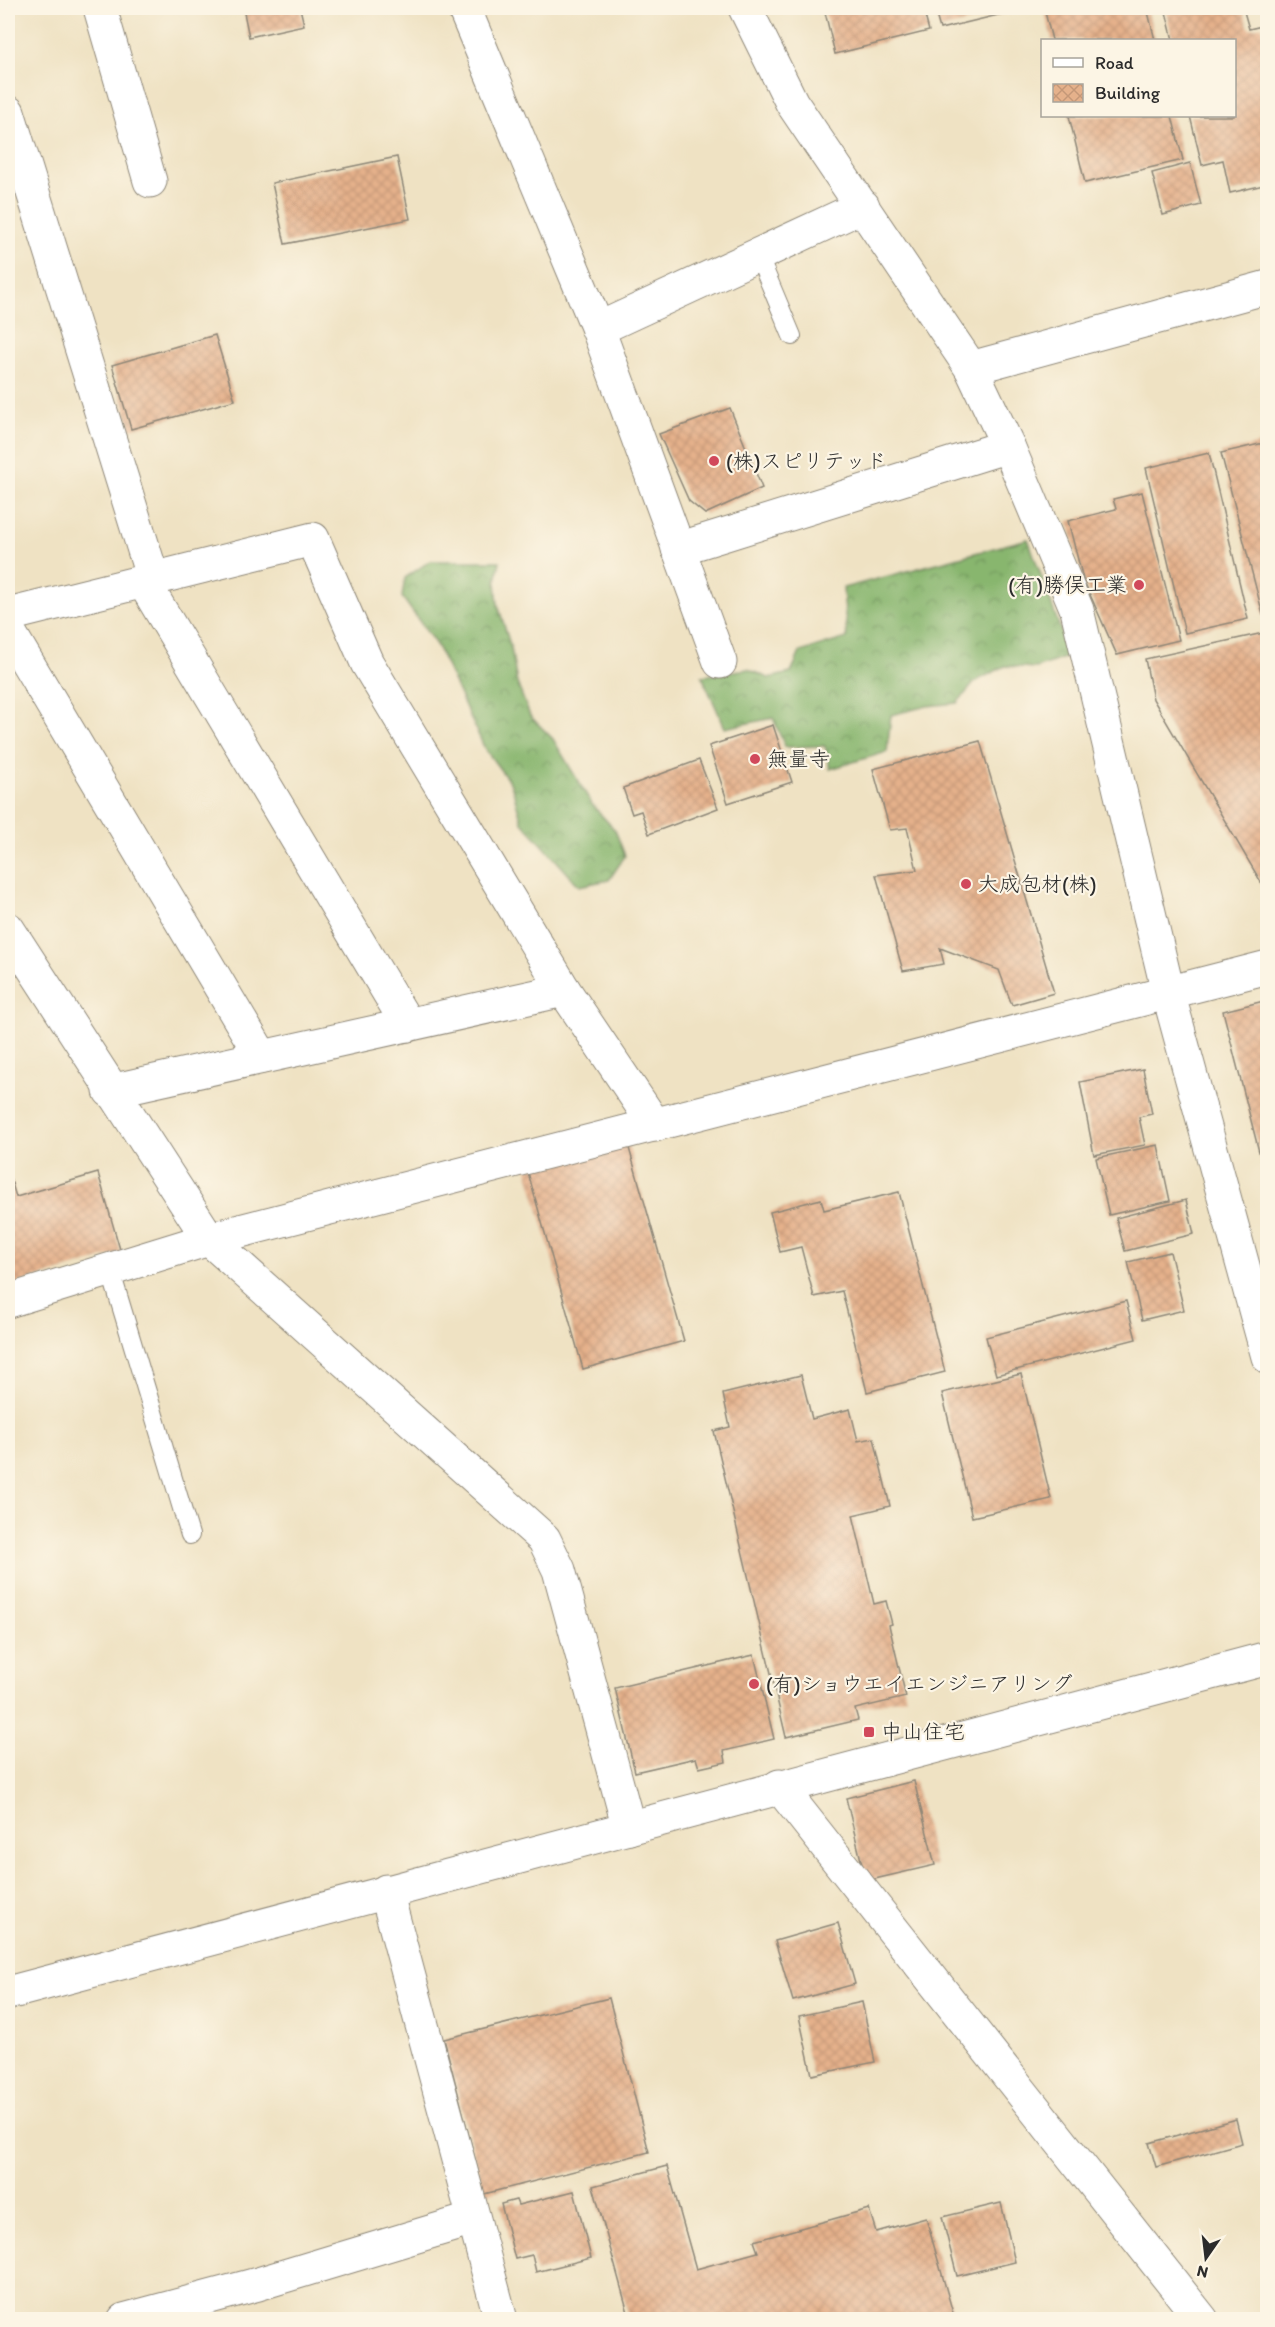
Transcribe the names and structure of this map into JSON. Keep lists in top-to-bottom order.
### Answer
{
  "places": {
    "other": [
      "(株)スピリテッド",
      "(有)勝俣工業",
      "無量寺",
      "大成包材(株)",
      "(有)ショウエイエンジニアリング"
    ],
    "transit": ["中山住宅"]
  },
  "legend": ["Road", "Building"],
  "north": "bottom"
}
